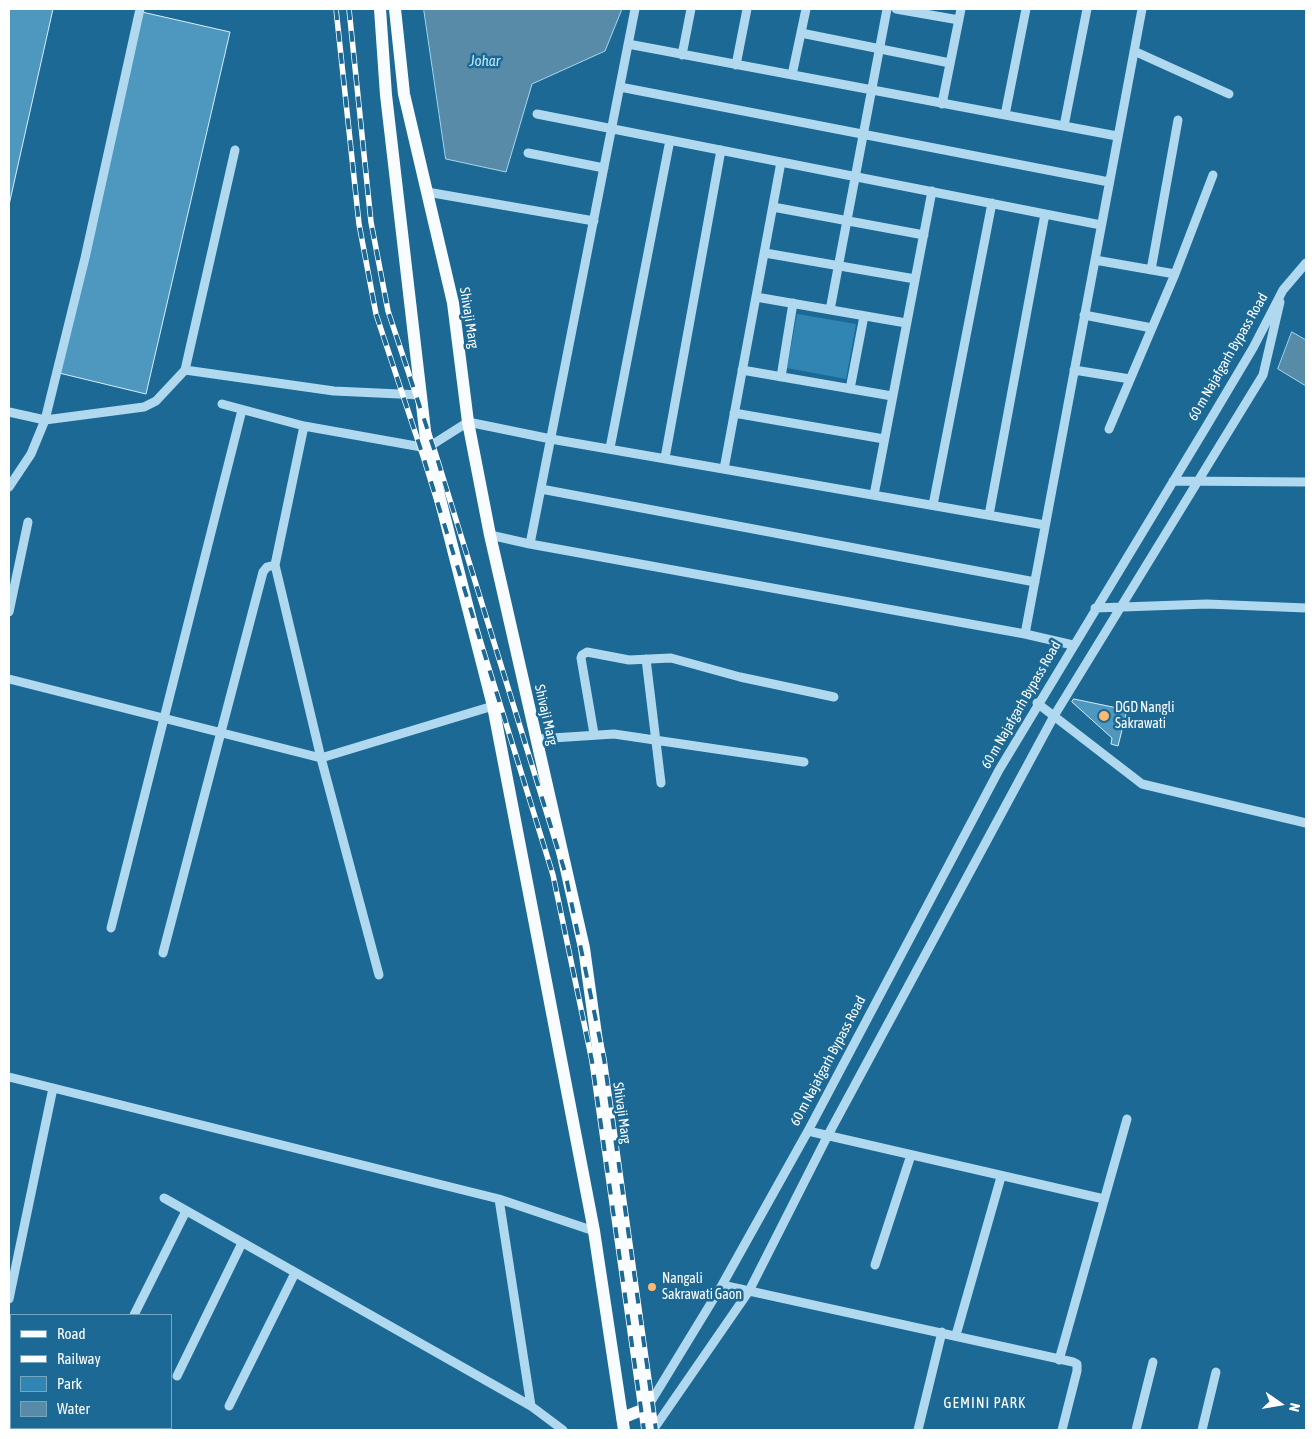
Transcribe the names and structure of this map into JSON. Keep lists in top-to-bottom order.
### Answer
{
  "streets": {
    "main road": ["Shivaji Marg"],
    "street": ["60 m Najafgarh Bypass Road"]
  },
  "crossings": [
    ["Shivaji Marg", "60 m Najafgarh Bypass Road"]
  ],
  "districts": ["GEMINI PARK"],
  "water": ["Johar"],
  "places": ["DGD Nangli Sakrawati", "Nangali Sakrawati Gaon"],
  "legend": [
    "Road",
    "Railway",
    "Park",
    "Water"
  ],
  "north": "right"
}
